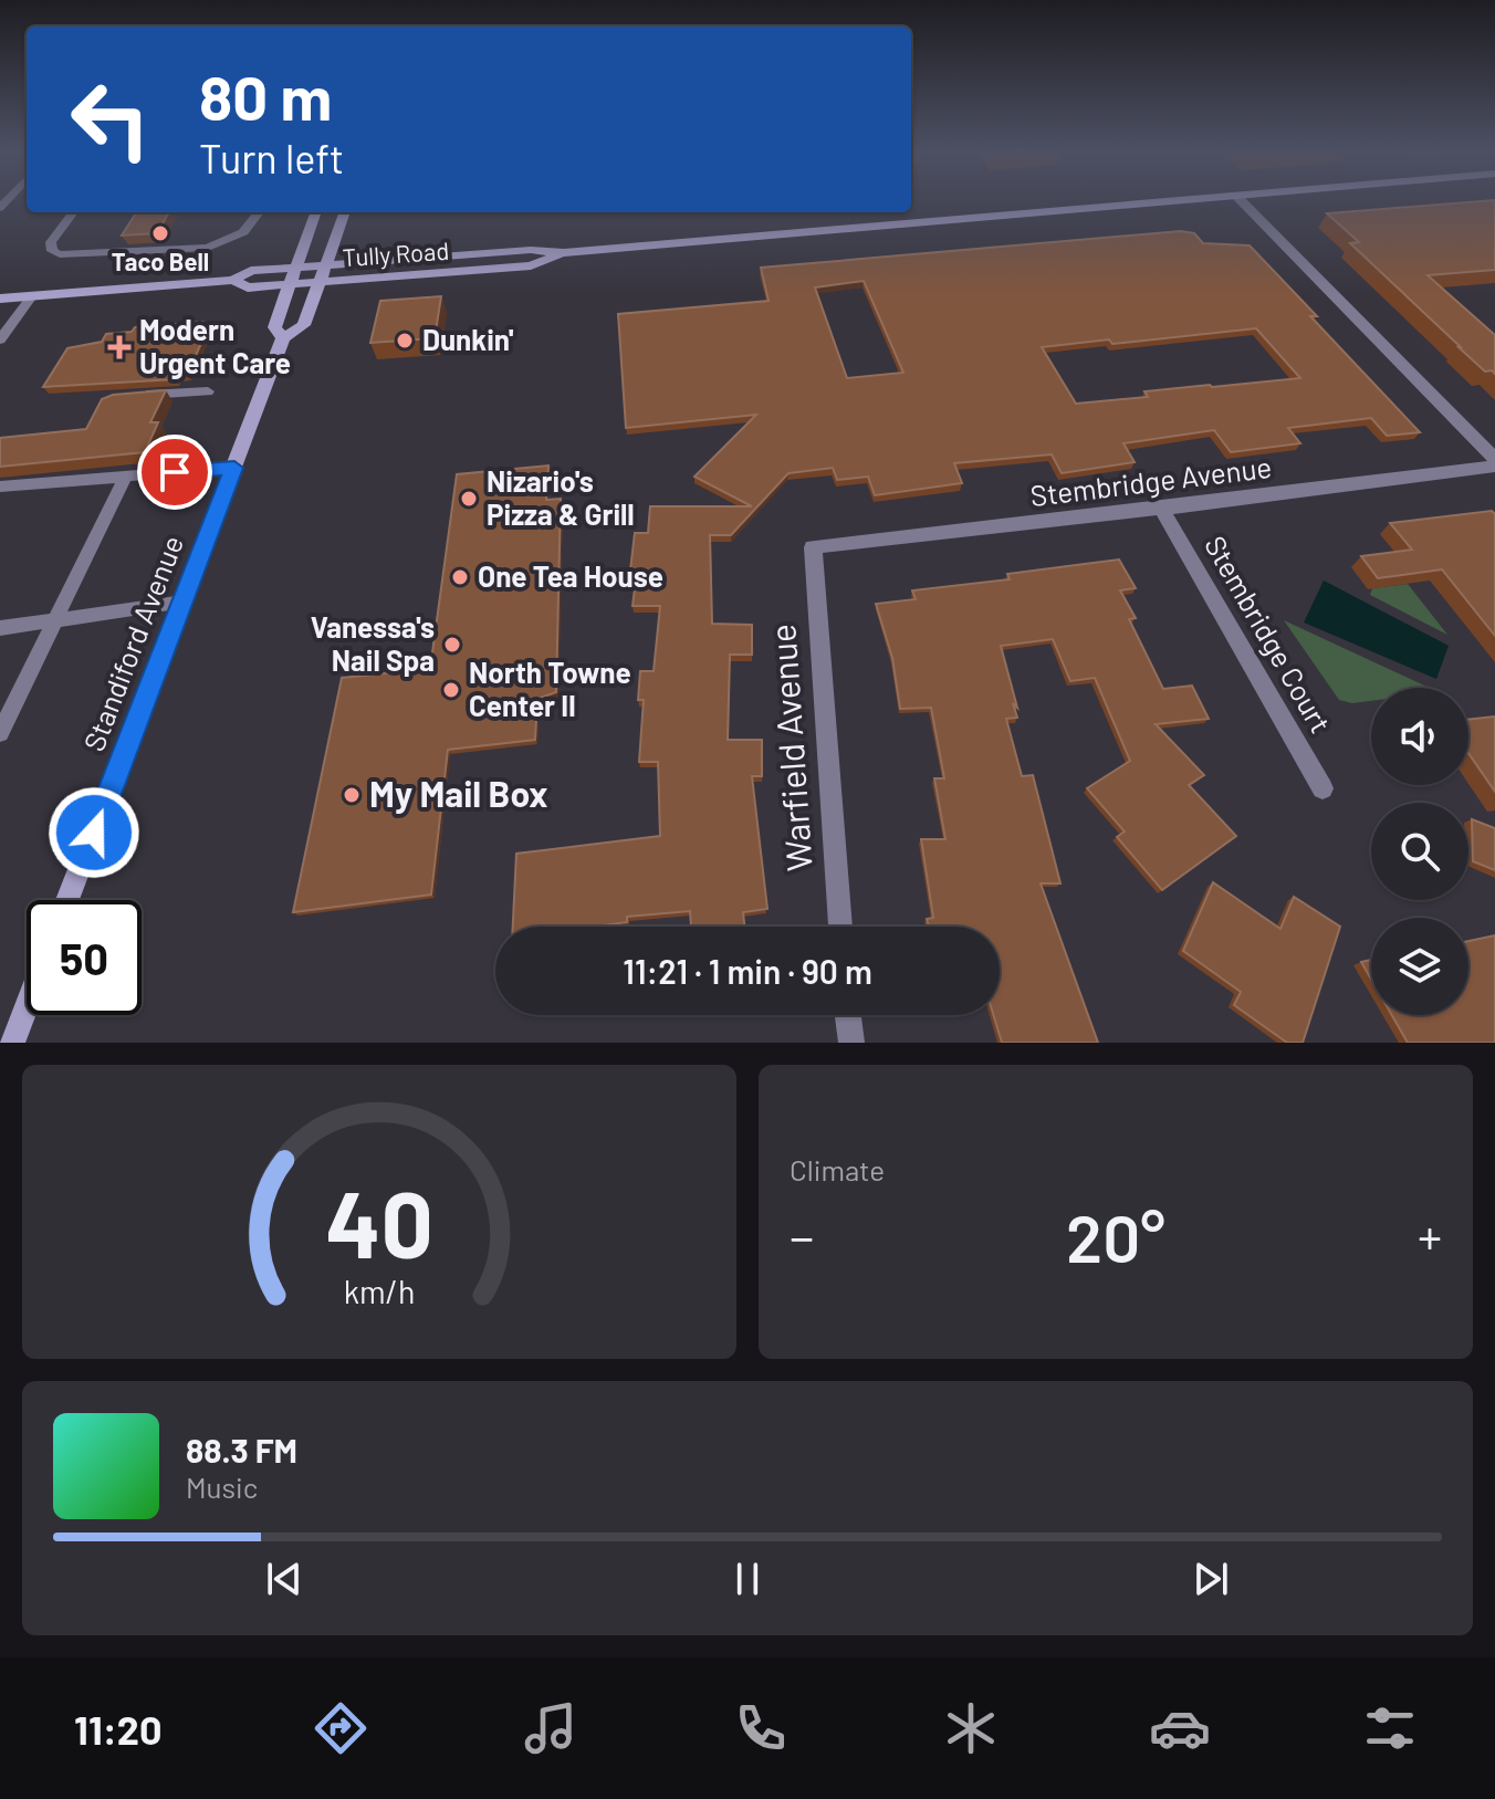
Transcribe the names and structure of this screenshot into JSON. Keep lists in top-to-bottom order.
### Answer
{
  "streets": {
    "main road": ["Tully Road", "Standiford Avenue"],
    "street": ["Stembridge Avenue", "Stembridge Court", "Warfield Avenue"]
  },
  "crossings": [
    ["Tully Road", "Standiford Avenue"],
    ["Stembridge Avenue", "Stembridge Court"],
    ["Stembridge Avenue", "Warfield Avenue"]
  ],
  "places": {
    "other": [
      "Taco Bell",
      "Dunkin'",
      "Nizario's Pizza & Grill",
      "One Tea House",
      "Vanessa's Nail Spa",
      "North Towne Center II",
      "My Mail Box"
    ],
    "health": ["Modern Urgent Care"]
  },
  "page": {
    "turn": ["80 m", "Turn left"],
    "limit": "50",
    "trip": "11:21 · 1 min · 90 m",
    "tile": "Climate",
    "heat": ["−", "20°", "+"],
    "song": ["88.3 FM", "Music"],
    "tabs": "11:20",
    "gauge": ["40", "km/h"]
  }
}
